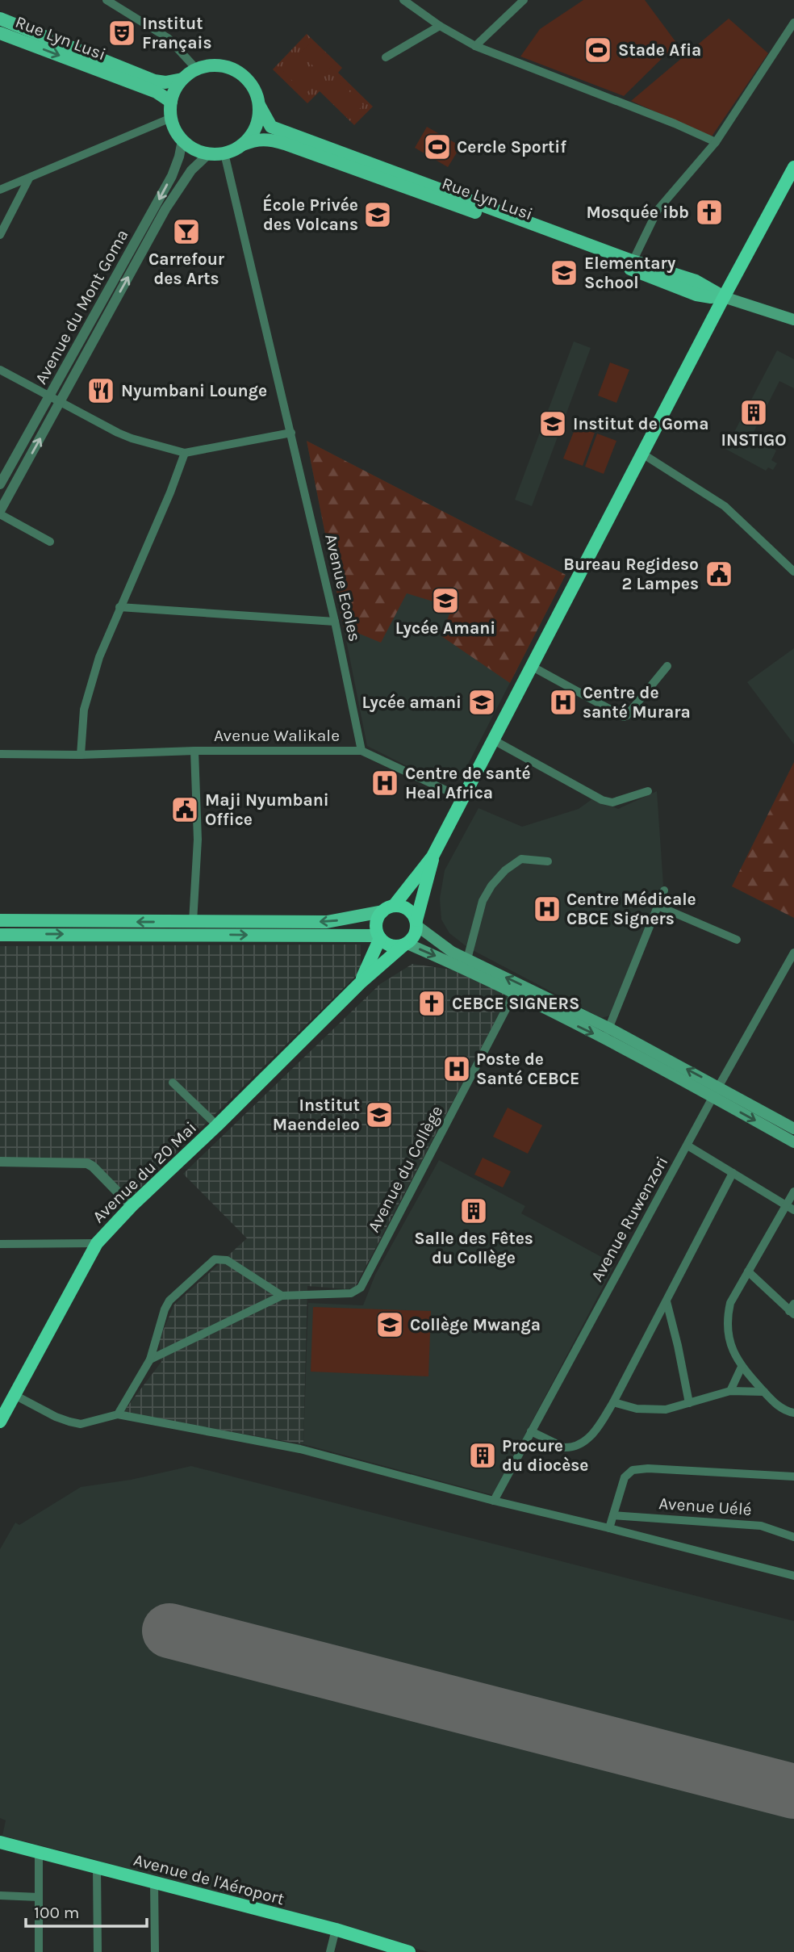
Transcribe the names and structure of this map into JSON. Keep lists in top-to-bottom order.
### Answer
{
  "streets": {
    "highway": ["Avenue du 20 Mai", "Avenue de l'Aéroport"],
    "main road": ["Rue Lyn Lusi"],
    "street": [
      "Avenue du Mont Goma",
      "Avenue Ecoles",
      "Avenue Walikale",
      "Avenue du Collège",
      "Avenue Ruwenzori",
      "Avenue Uélé"
    ]
  },
  "crossings": [
    ["Rue Lyn Lusi", "Avenue du Mont Goma"],
    ["Rue Lyn Lusi", "Avenue Ecoles"],
    ["Avenue du Mont Goma", "Avenue Ecoles"],
    ["Avenue Ecoles", "Avenue Walikale"]
  ],
  "places": {
    "theatre": ["Institut Français"],
    "sports": ["Stade Afia", "Cercle Sportif"],
    "church": ["Mosquée ibb", "CEBCE SIGNERS"],
    "school or university": [
      "École Privée des Volcans",
      "Elementary School",
      "Institut de Goma",
      "Lycée Amani",
      "Lycée amani",
      "Institut Maendeleo",
      "Collège Mwanga"
    ],
    "bar": ["Carrefour des Arts"],
    "restaurant": ["Nyumbani Lounge"],
    "building": ["INSTIGO", "Salle des Fêtes du Collège", "Procure du diocèse"],
    "public building": ["Bureau Regideso 2 Lampes", "Maji Nyumbani Office"],
    "hospital": [
      "Centre de santé Murara",
      "Centre de santé Heal Africa",
      "Centre Médicale CBCE Signers",
      "Poste de Santé CEBCE"
    ]
  },
  "scale_bar": "100 m"
}
